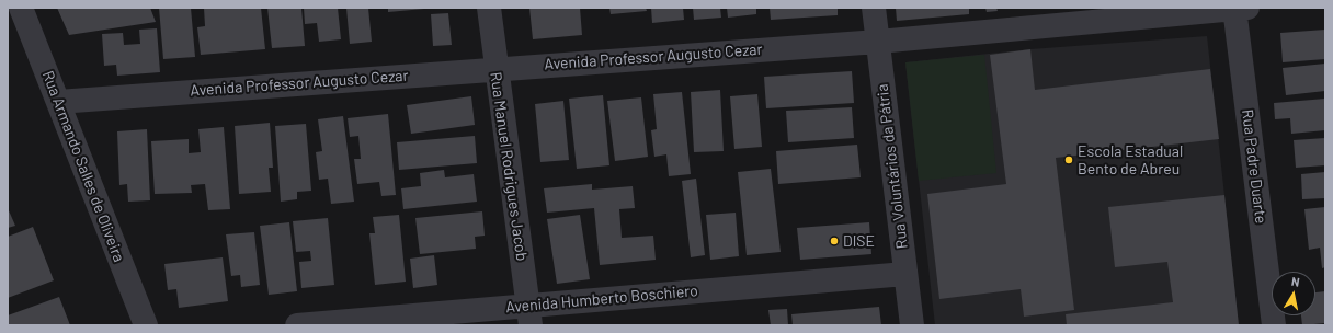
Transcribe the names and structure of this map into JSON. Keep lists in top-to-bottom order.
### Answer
{
  "streets": {
    "street": [
      "Avenida Professor Augusto Cezar",
      "Rua Armando Salles de Oliveira",
      "Rua Manuel Rodrigues Jacob",
      "Rua Voluntários da Pátria",
      "Rua Padre Duarte",
      "Avenida Humberto Boschiero"
    ]
  },
  "crossings": [
    ["Avenida Professor Augusto Cezar", "Rua Armando Salles de Oliveira"],
    ["Avenida Professor Augusto Cezar", "Rua Manuel Rodrigues Jacob"],
    ["Avenida Professor Augusto Cezar", "Rua Voluntários da Pátria"],
    ["Avenida Professor Augusto Cezar", "Rua Padre Duarte"],
    ["Rua Manuel Rodrigues Jacob", "Avenida Humberto Boschiero"],
    ["Rua Voluntários da Pátria", "Avenida Humberto Boschiero"]
  ],
  "places": ["Escola Estadual Bento de Abreu", "DISE"],
  "north": "top"
}
